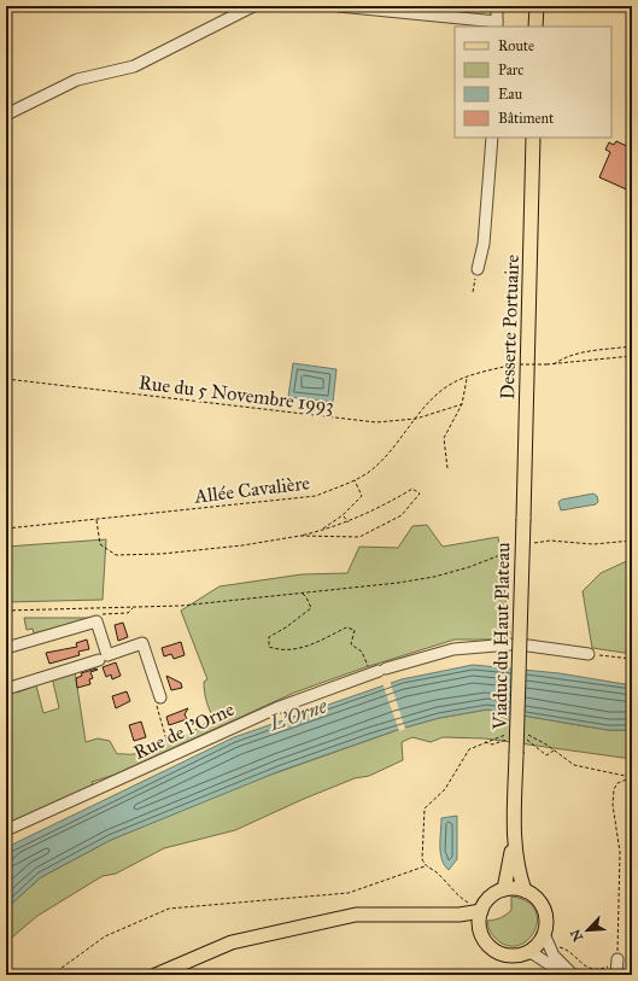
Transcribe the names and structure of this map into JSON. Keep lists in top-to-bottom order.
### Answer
{
  "streets": {
    "main road": ["Desserte Portuaire", "Viaduc du Haut Plateau"],
    "street": ["Rue de l'Orne"],
    "path": ["Rue du 5 Novembre 1993", "Allée Cavalière"]
  },
  "crossings": [
    ["Desserte Portuaire", "Viaduc du Haut Plateau"],
    ["Rue du 5 Novembre 1993", "Allée Cavalière"]
  ],
  "water": ["L'Orne"],
  "legend": [
    "Route",
    "Parc",
    "Eau",
    "Bâtiment"
  ],
  "north": "bottom left"
}
